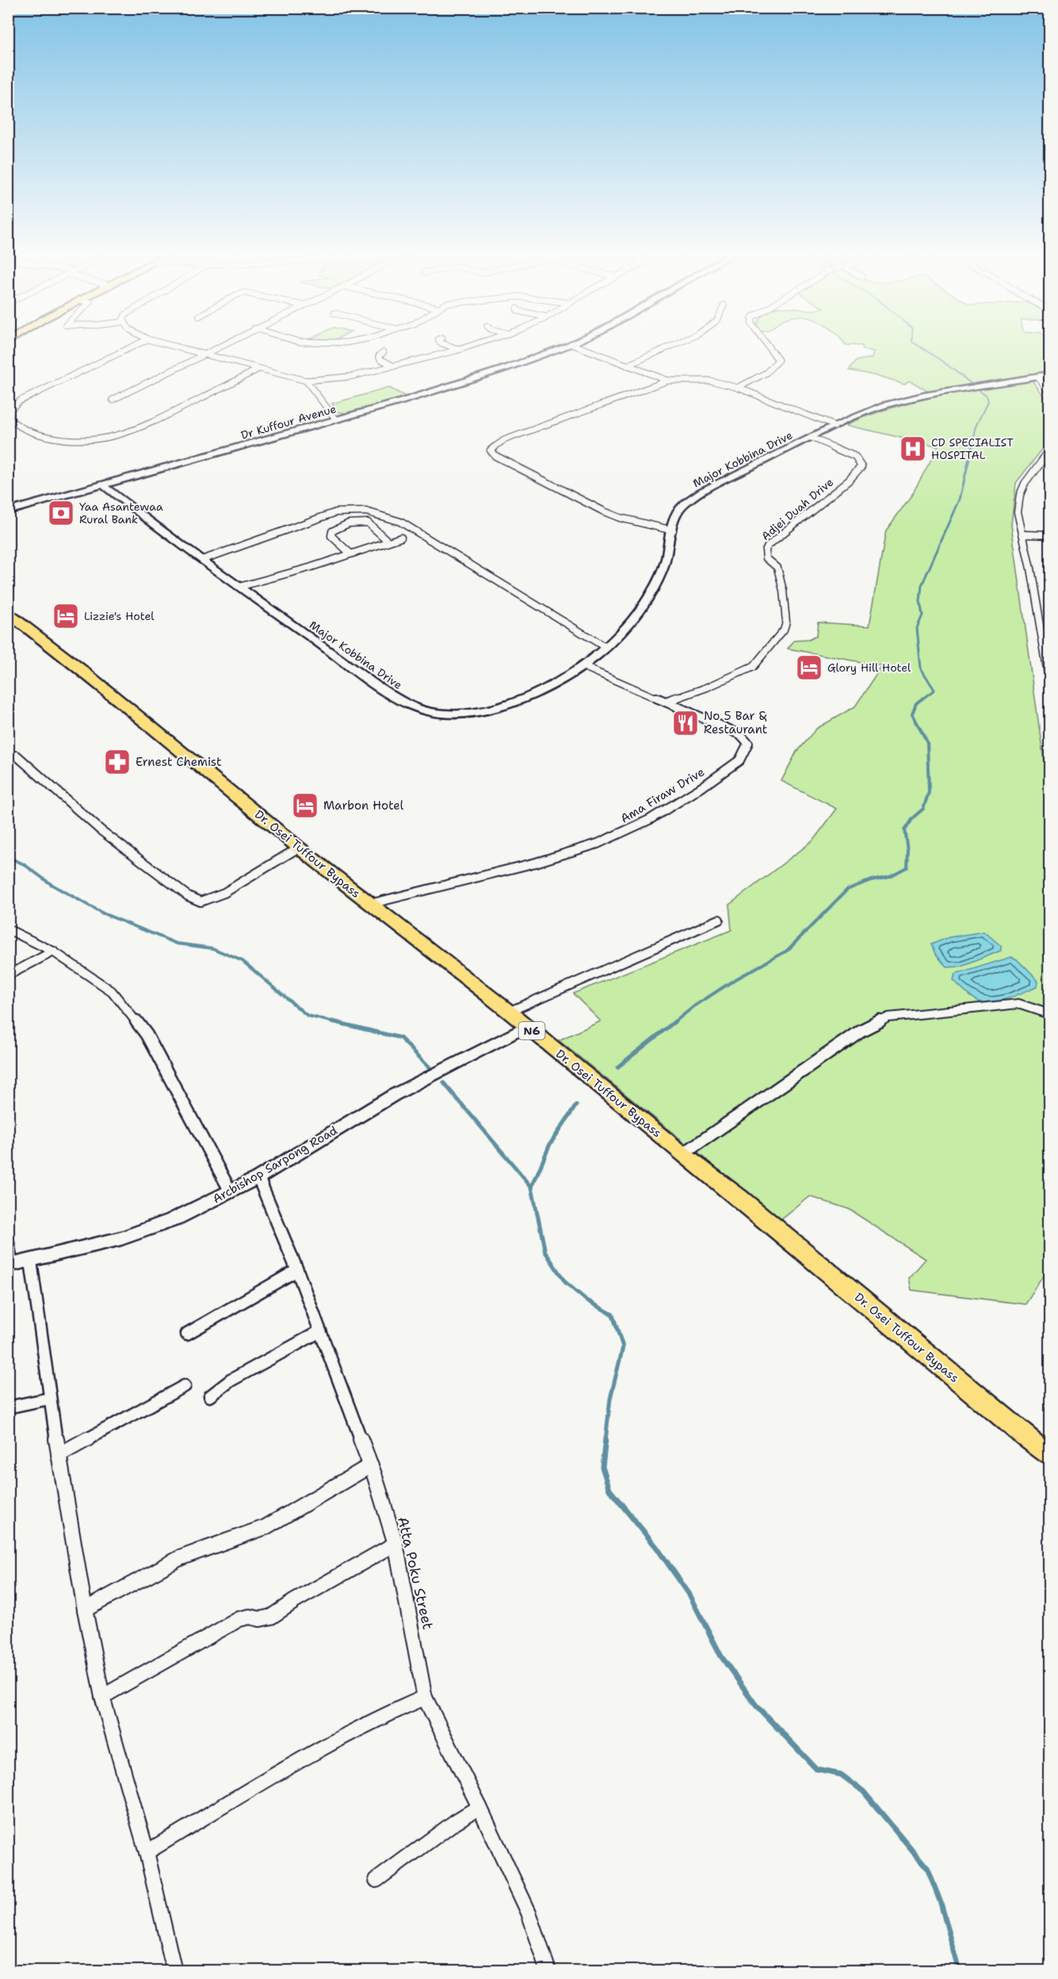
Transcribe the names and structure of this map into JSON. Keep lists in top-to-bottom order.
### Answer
{
  "streets": {
    "highway": ["Dr. Osei Tuffour Bypass", "N6"],
    "street": [
      "Dr Kuffour Avenue",
      "Major Kobbina Drive",
      "Adjei Duah Drive",
      "Ama Firaw Drive",
      "Arcbishop Sarpong Road",
      "Atta Poku Street"
    ]
  },
  "crossings": [
    ["Dr Kuffour Avenue", "Major Kobbina Drive"],
    ["Major Kobbina Drive", "Adjei Duah Drive"],
    ["Major Kobbina Drive", "Ama Firaw Drive"],
    ["Adjei Duah Drive", "Ama Firaw Drive"],
    ["Ama Firaw Drive", "Dr. Osei Tuffour Bypass"],
    ["Dr. Osei Tuffour Bypass", "Arcbishop Sarpong Road"],
    ["Arcbishop Sarpong Road", "Atta Poku Street"]
  ],
  "places": {
    "hospital": ["CD SPECIALIST HOSPITAL"],
    "bank": ["Yaa Asantewaa Rural Bank"],
    "hotel": ["Lizzie's Hotel", "Glory Hill Hotel", "Marbon Hotel"],
    "restaurant": ["No 5 Bar & Restaurant"],
    "pharmacy": ["Ernest Chemist"]
  }
}
